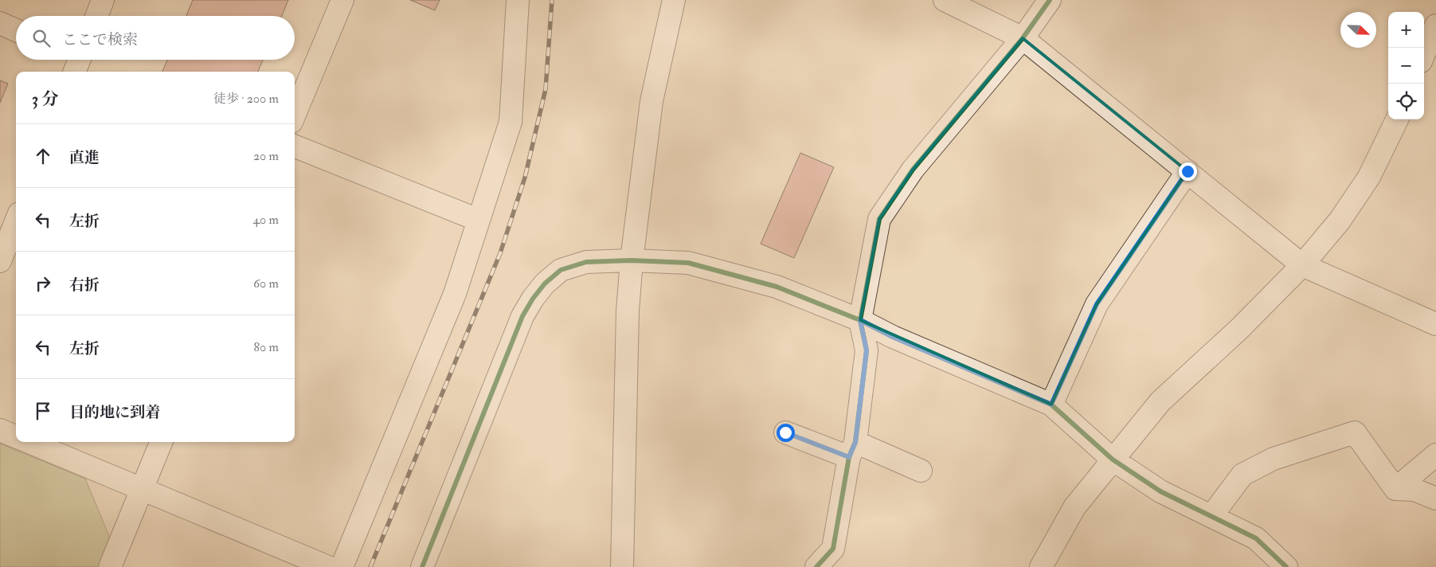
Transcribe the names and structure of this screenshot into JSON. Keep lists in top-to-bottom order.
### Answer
{
  "north": "bottom right",
  "page": {
    "map_buttons": ["+", "−"],
    "search": "ここで検索",
    "heading": ["3 分", "徒歩 · 200 m"],
    "list": [
      ["直進", "20 m"],
      ["左折", "40 m"],
      ["右折", "60 m"],
      ["左折", "80 m"],
      "目的地に到着"
    ]
  }
}
